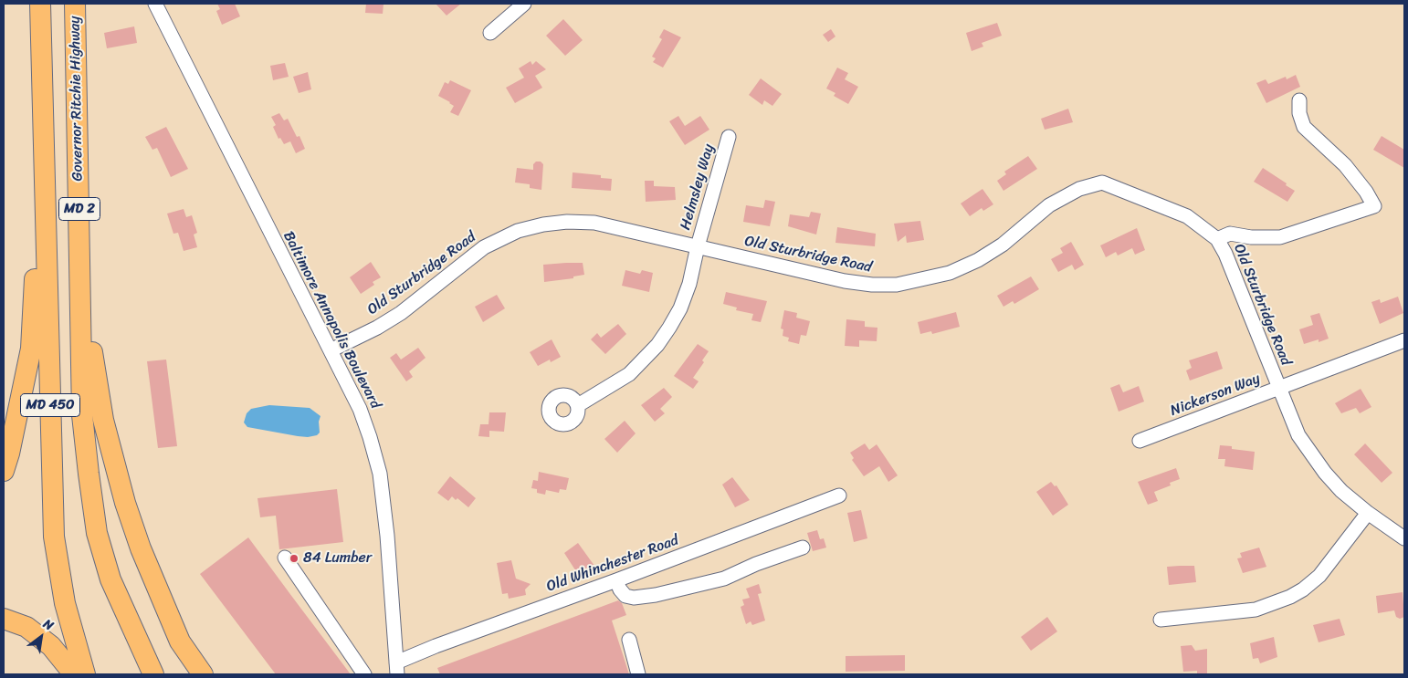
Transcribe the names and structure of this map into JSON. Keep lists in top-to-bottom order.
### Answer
{
  "streets": {
    "highway": ["Governor Ritchie Highway", "MD 2", "MD 450"],
    "street": [
      "Helmsley Way",
      "Old Sturbridge Road",
      "Baltimore Annapolis Boulevard",
      "Nickerson Way",
      "Old Whinchester Road"
    ]
  },
  "crossings": [
    ["Helmsley Way", "Old Sturbridge Road"],
    ["Old Sturbridge Road", "Baltimore Annapolis Boulevard"],
    ["Old Sturbridge Road", "Nickerson Way"],
    ["Baltimore Annapolis Boulevard", "Old Whinchester Road"]
  ],
  "places": ["84 Lumber"],
  "north": "top right"
}
